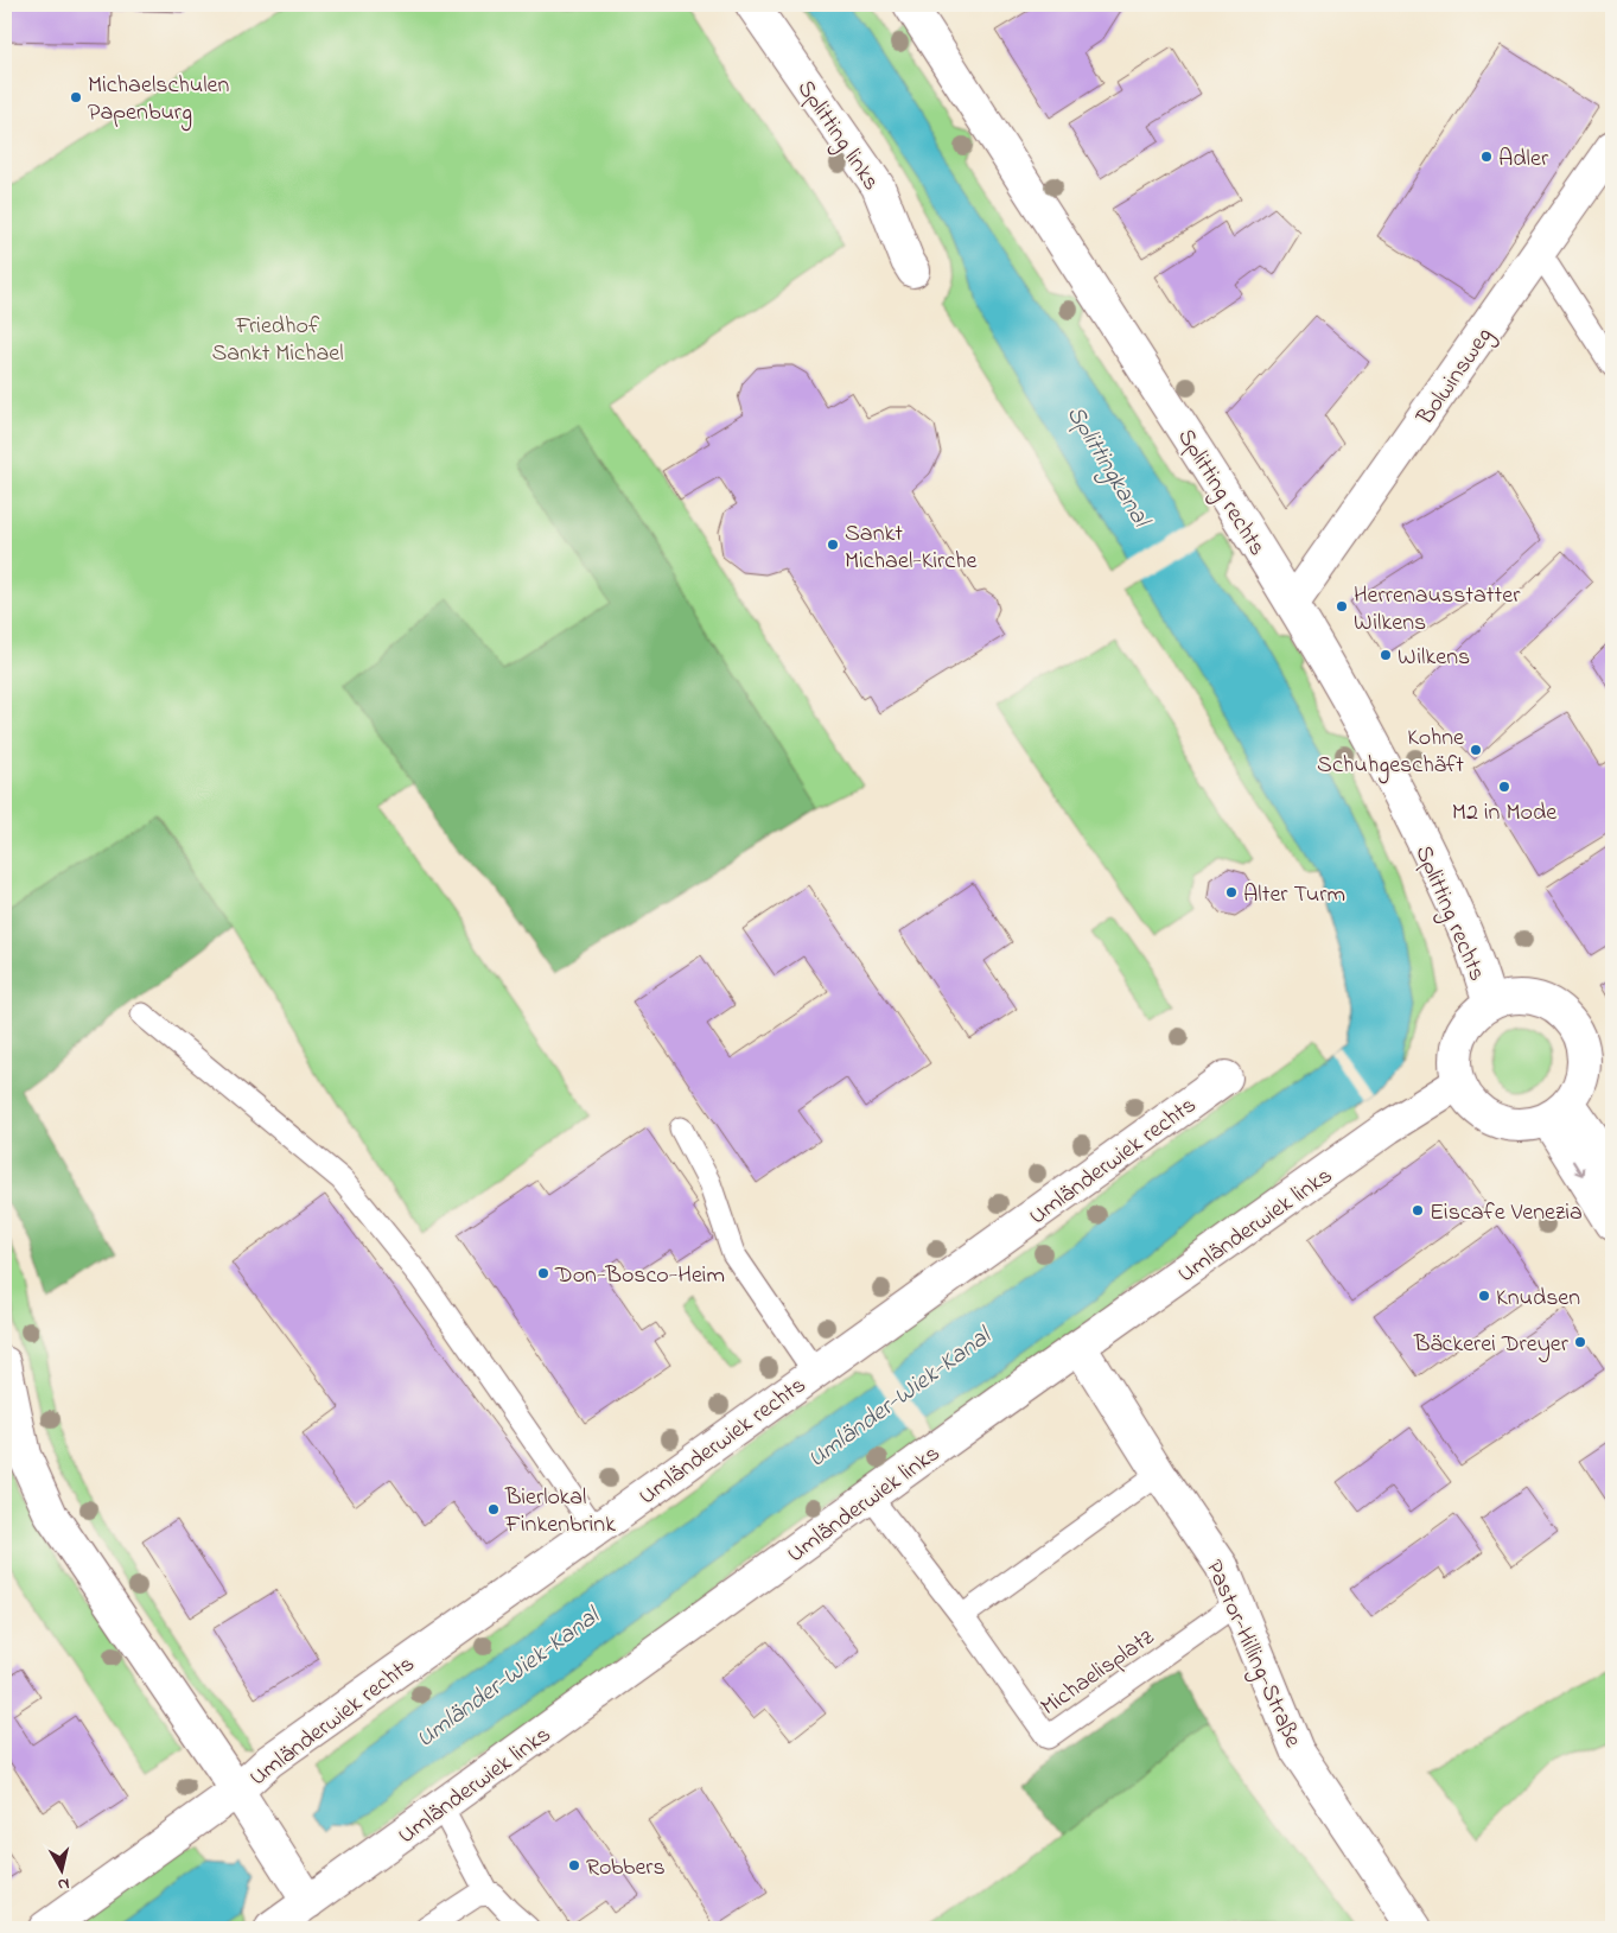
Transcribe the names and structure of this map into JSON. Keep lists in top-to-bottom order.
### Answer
{
  "streets": {
    "street": [
      "Splitting links",
      "Bolwinsweg",
      "Splitting rechts",
      "Umländerwiek rechts",
      "Umländerwiek links",
      "Pastor-Hilling-Straße"
    ],
    "lane": ["Michaelisplatz"]
  },
  "crossings": [
    ["Bolwinsweg", "Splitting rechts"],
    ["Splitting rechts", "Umländerwiek links"],
    ["Umländerwiek links", "Pastor-Hilling-Straße"],
    ["Umländerwiek links", "Michaelisplatz"],
    ["Pastor-Hilling-Straße", "Michaelisplatz"]
  ],
  "water": ["Splittingkanal", "Umländer-Wiek-Kanal"],
  "parks": ["Friedhof Sankt Michael"],
  "places": [
    "Michaelschulen Papenburg",
    "Adler",
    "Sankt Michael-Kirche",
    "Herrenausstatter Wilkens",
    "Wilkens",
    "Kohne Schuhgeschäft",
    "M2 in Mode",
    "Alter Turm",
    "Eiscafe Venezia",
    "Don-Bosco-Heim",
    "Knudsen",
    "Bäckerei Dreyer",
    "Bierlokal Finkenbrink",
    "Robbers"
  ],
  "north": "bottom"
}
